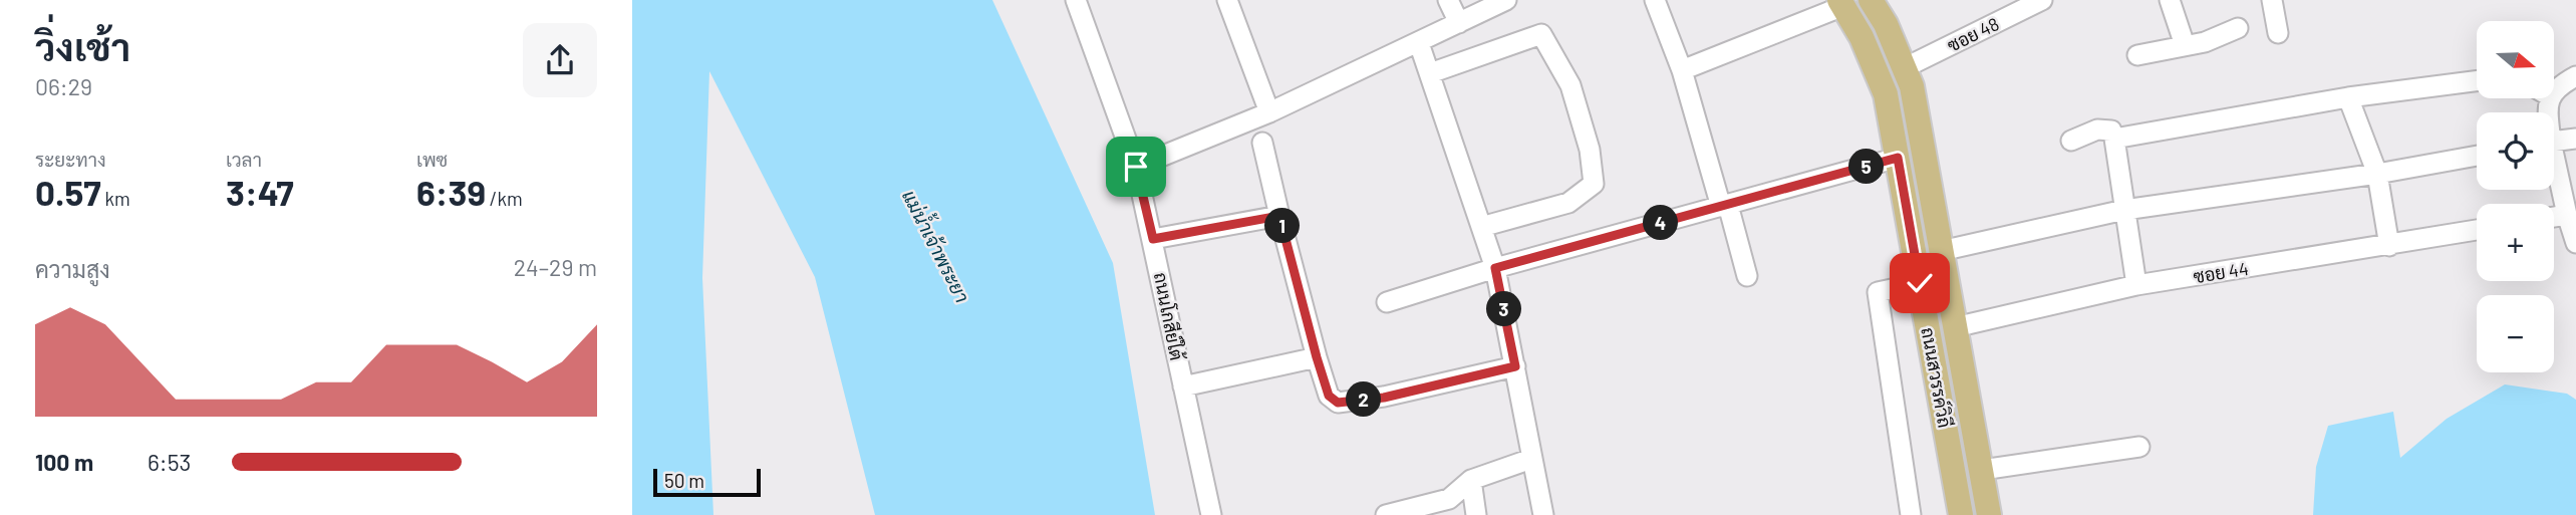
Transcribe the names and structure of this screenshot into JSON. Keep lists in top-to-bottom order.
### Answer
{
  "streets": {
    "main road": ["ถนนสวรรค์วิถี"],
    "street": ["ซอย 48", "ซอย 44", "ถนนโกสีย์ใต้"]
  },
  "crossings": [
    ["ซอย 48", "ถนนสวรรค์วิถี"],
    ["ซอย 44", "ถนนสวรรค์วิถี"]
  ],
  "water": ["แม่น้ำเจ้าพระยา"],
  "scale_bar": "50 m",
  "north": "right",
  "page": {
    "heading": ["วิ่งเช้า", "06:29"],
    "map_buttons": ["+", "−"],
    "stats": [
      ["ระยะทาง", "0.57 km"],
      ["เวลา", "3:47"],
      ["เพซ", "6:39 /km"]
    ],
    "pins": [
      "5",
      "4",
      "1",
      "3",
      "2"
    ],
    "chart": ["ความสูง", "24–29 m"],
    "list": [
      {
        "name": "100 m",
        "note": "6:53"
      }
    ],
    "scale": "50 m"
  }
}
